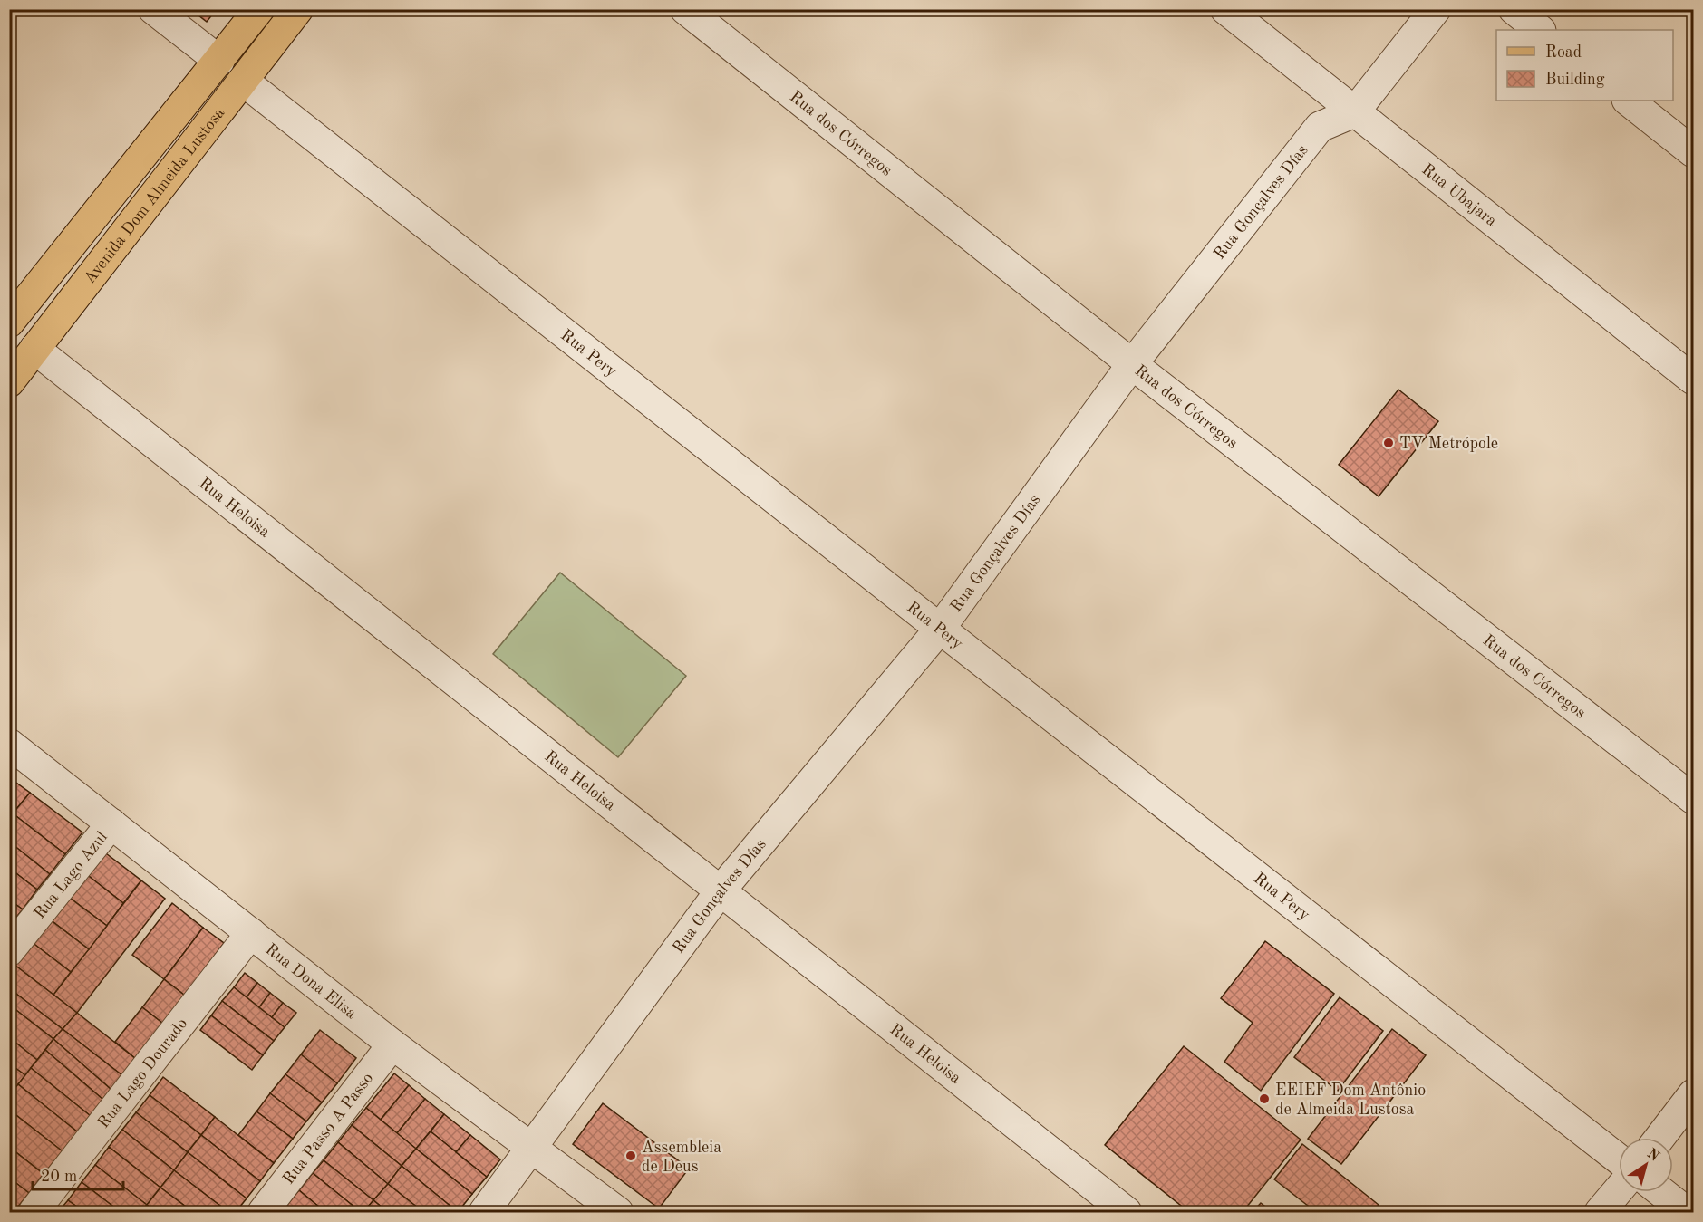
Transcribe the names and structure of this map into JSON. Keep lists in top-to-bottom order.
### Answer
{
  "streets": {
    "main road": ["Avenida Dom Almeida Lustosa"],
    "street": [
      "Rua dos Córregos",
      "Rua Ubajara",
      "Rua Gonçalves Días",
      "Rua Pery",
      "Rua Heloisa",
      "Rua Lago Azul",
      "Rua Dona Elisa",
      "Rua Lago Dourado",
      "Rua Passo A Passo"
    ]
  },
  "crossings": [
    ["Rua dos Córregos", "Rua Gonçalves Días"],
    ["Rua Ubajara", "Rua Gonçalves Días"],
    ["Avenida Dom Almeida Lustosa", "Rua Pery"],
    ["Avenida Dom Almeida Lustosa", "Rua Heloisa"],
    ["Rua Gonçalves Días", "Rua Pery"],
    ["Rua Gonçalves Días", "Rua Heloisa"],
    ["Rua Gonçalves Días", "Rua Dona Elisa"],
    ["Rua Lago Azul", "Rua Dona Elisa"],
    ["Rua Dona Elisa", "Rua Lago Dourado"],
    ["Rua Dona Elisa", "Rua Passo A Passo"]
  ],
  "places": ["TV Metrópole", "EEIEF Dom Antônio de Almeida Lustosa", "Assembleia de Deus"],
  "legend": ["Road", "Building"],
  "scale_bar": "20 m",
  "north": "top right"
}
